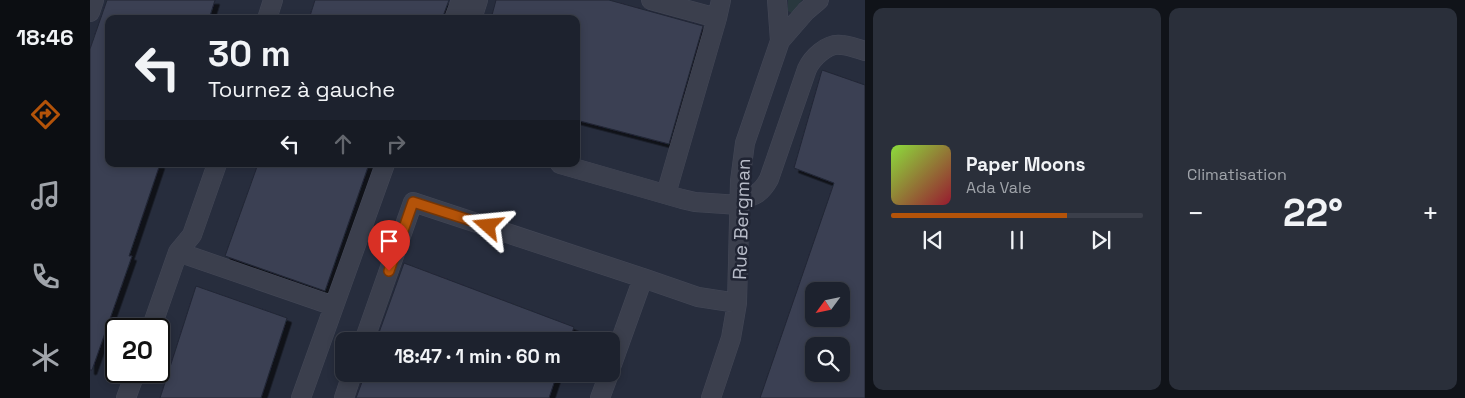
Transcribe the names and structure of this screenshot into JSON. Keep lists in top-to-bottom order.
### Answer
{
  "streets": {
    "street": ["Rue Bergman"]
  },
  "north": "bottom left",
  "page": {
    "tabs": "18:46",
    "tile": "Climatisation",
    "turn": ["30 m", "Tournez à gauche"],
    "song": ["Paper Moons", "Ada Vale"],
    "heat": ["−", "22°", "+"],
    "limit": "20",
    "trip": "18:47 · 1 min · 60 m"
  }
}
